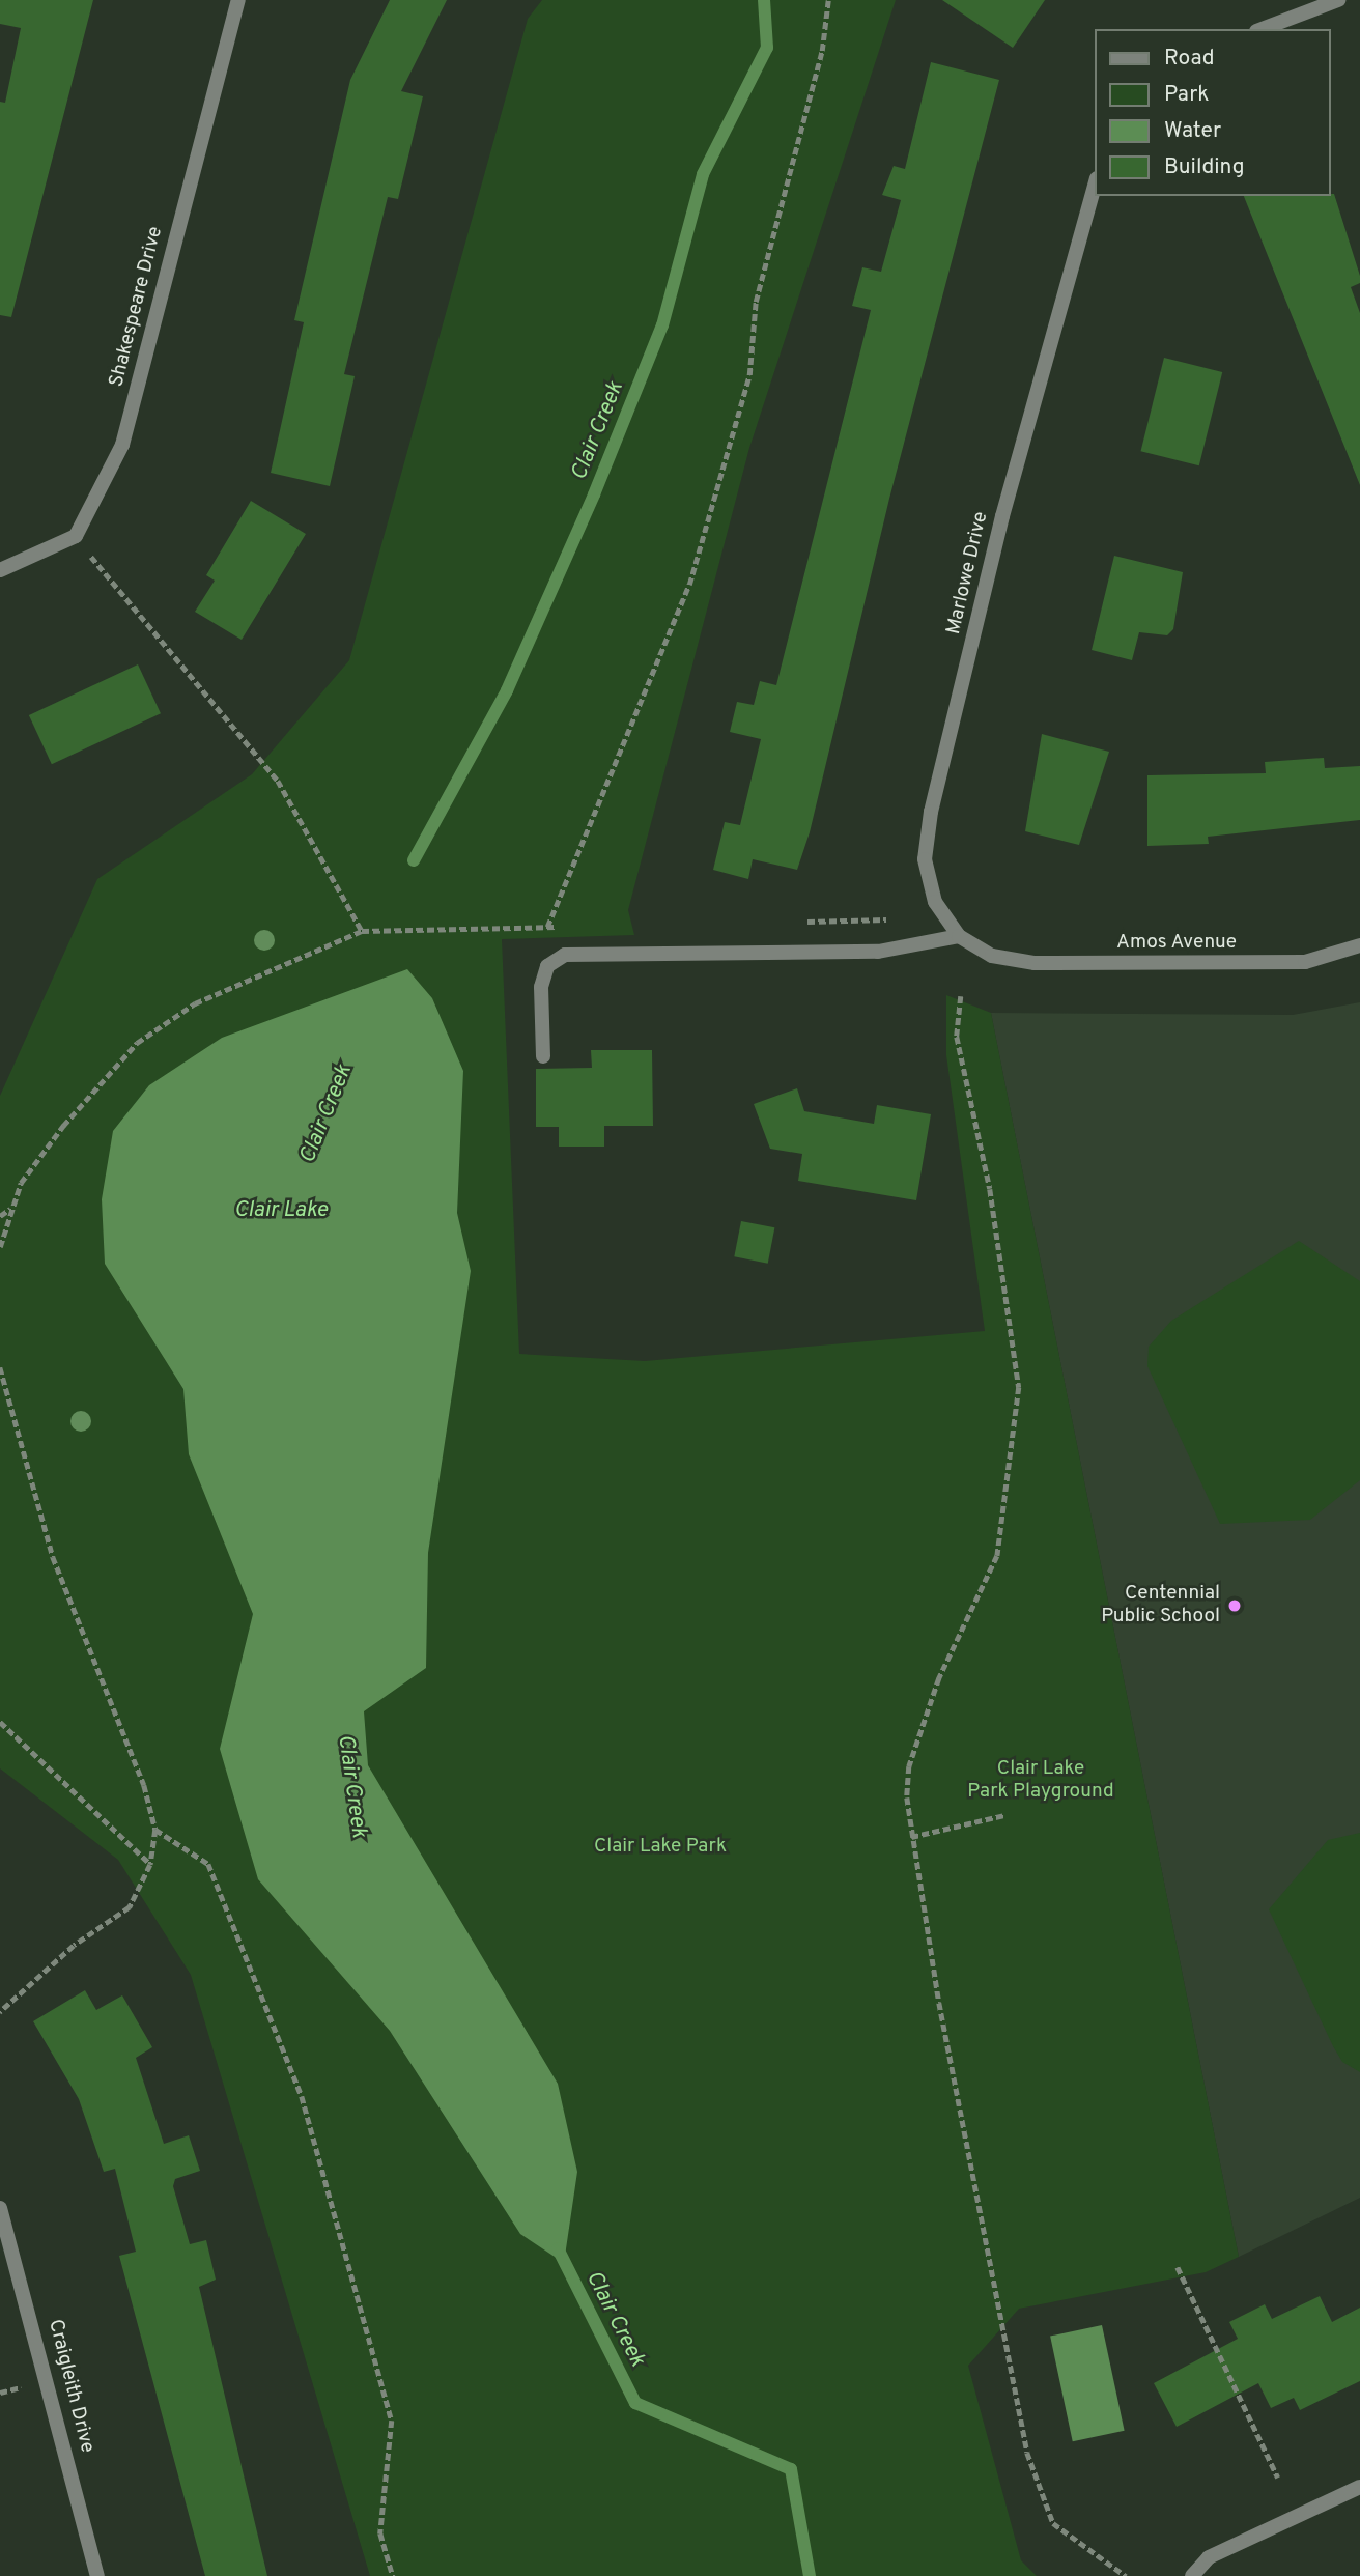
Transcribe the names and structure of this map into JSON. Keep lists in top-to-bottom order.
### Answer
{
  "streets": {
    "street": [
      "Shakespeare Drive",
      "Marlowe Drive",
      "Amos Avenue",
      "Craigleith Drive"
    ]
  },
  "crossings": [
    ["Marlowe Drive", "Amos Avenue"]
  ],
  "water": ["Clair Creek", "Clair Lake"],
  "parks": ["Clair Lake Park Playground", "Clair Lake Park"],
  "places": ["Centennial Public School"],
  "legend": [
    "Road",
    "Park",
    "Water",
    "Building"
  ]
}
